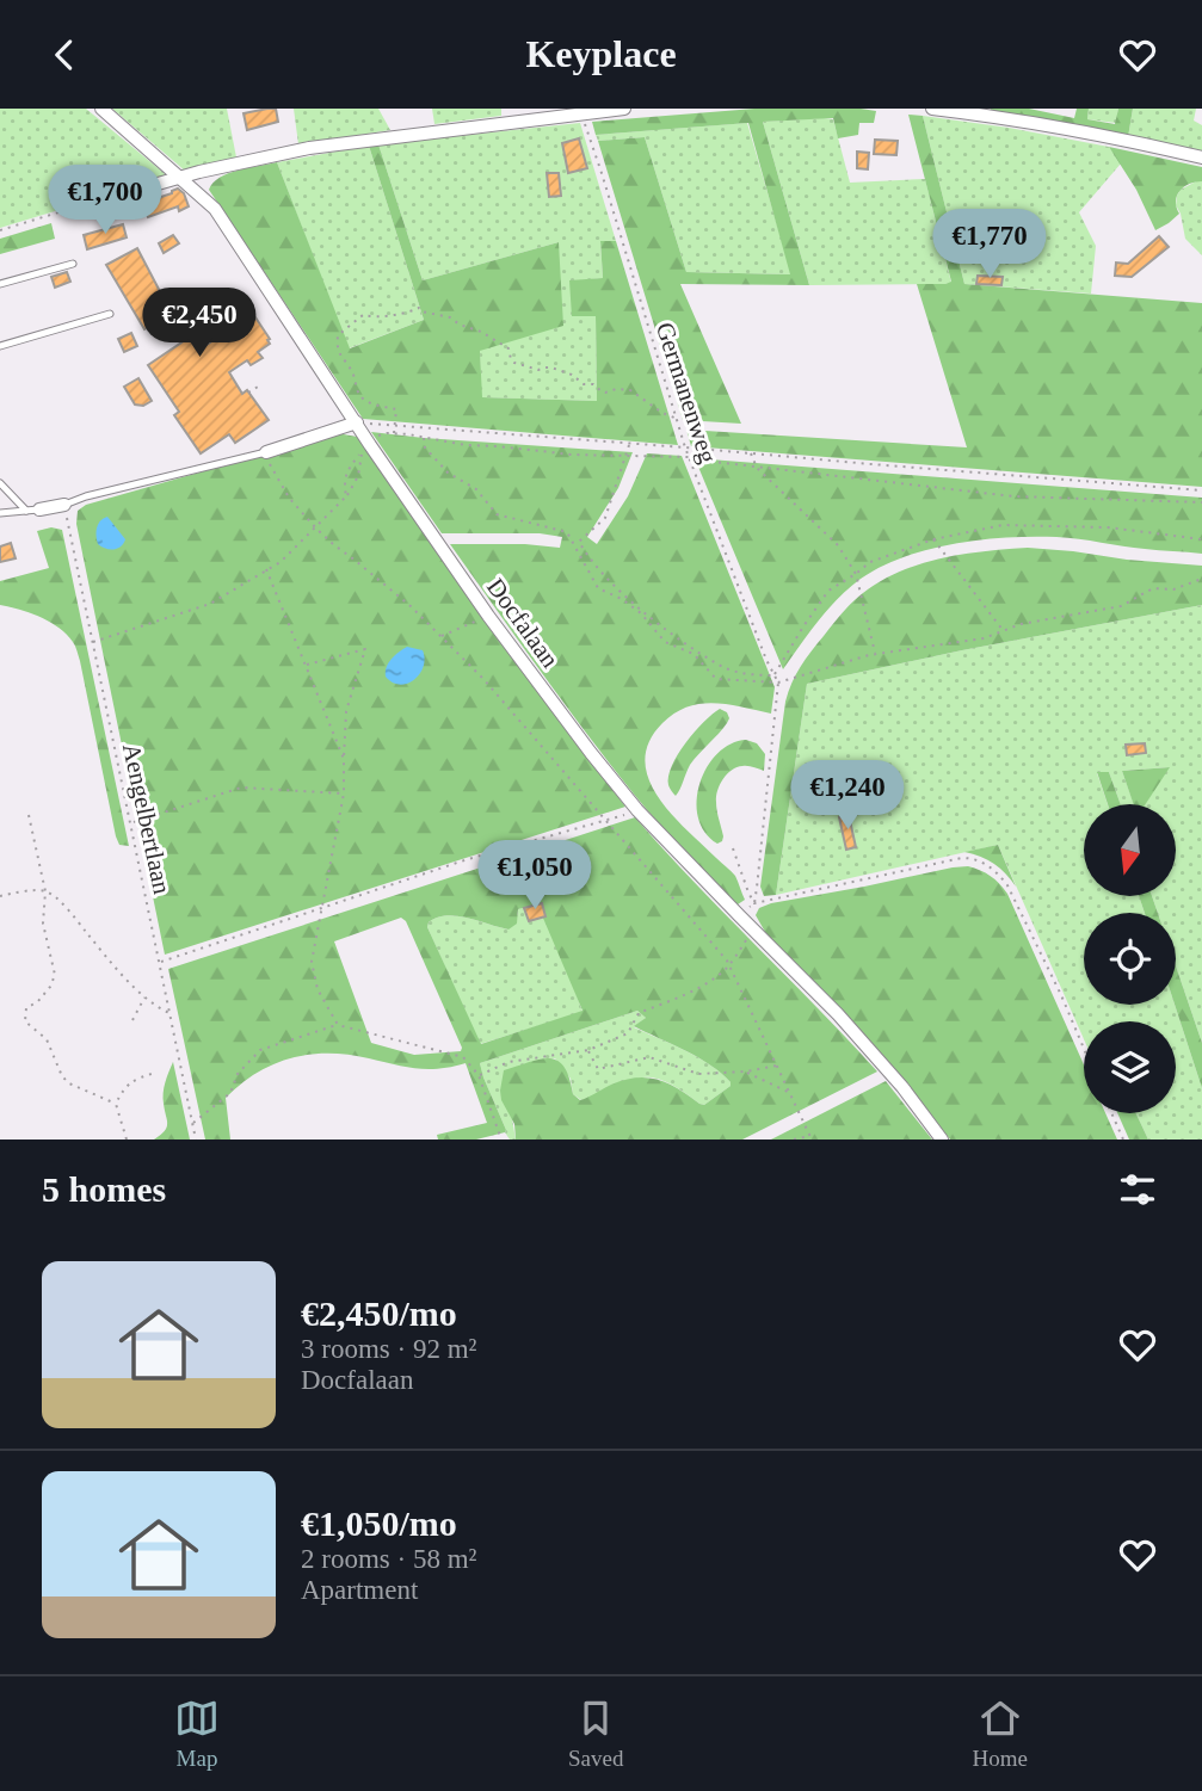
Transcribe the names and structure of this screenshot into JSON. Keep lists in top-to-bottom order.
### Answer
{
  "streets": {
    "street": ["Docfalaan"],
    "path": ["Germanenweg", "Aengelbertlaan"]
  },
  "north": "bottom",
  "page": {
    "header": "Keyplace",
    "price": [
      "€1,700",
      "€1,770",
      "€2,450",
      "€1,240",
      "€1,050"
    ],
    "heading": "5 homes",
    "list": [
      {
        "name": "€2,450/mo",
        "note": "3 rooms · 92 m² · Docfalaan"
      },
      {
        "name": "€1,050/mo",
        "note": "2 rooms · 58 m² · Apartment"
      }
    ],
    "tabs": ["Map", "Saved", "Home"]
  }
}
